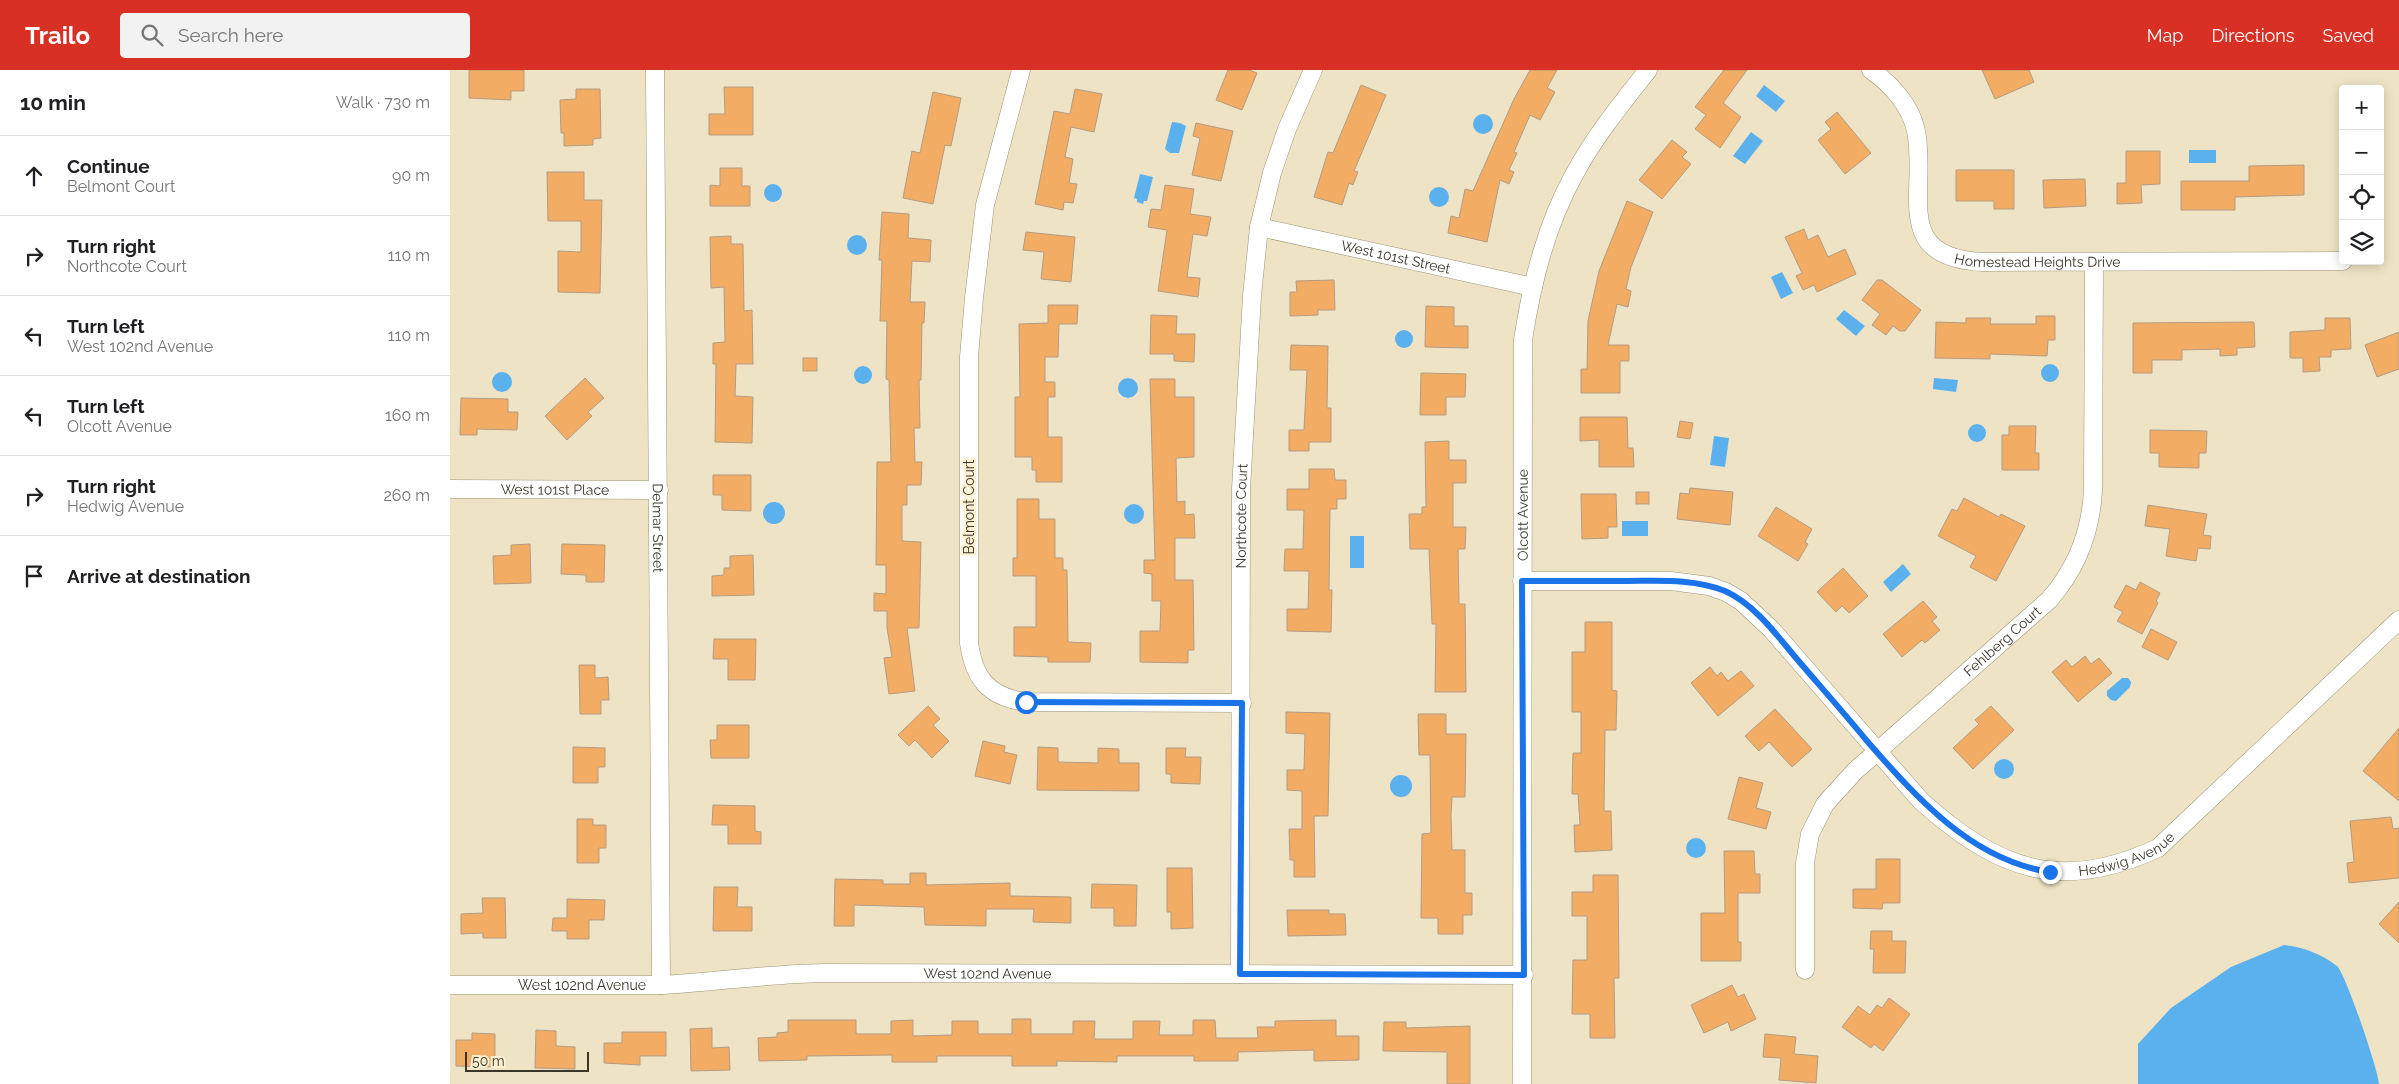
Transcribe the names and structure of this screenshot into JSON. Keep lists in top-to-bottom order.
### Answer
{
  "streets": {
    "street": [
      "West 101st Street",
      "Homestead Heights Drive",
      "West 101st Place",
      "Belmont Court",
      "Olcott Avenue",
      "Northcote Court",
      "Delmar Street",
      "Fehlberg Court",
      "Hedwig Avenue",
      "West 102nd Avenue"
    ]
  },
  "crossings": [
    ["West 101st Street", "Olcott Avenue"],
    ["West 101st Street", "Northcote Court"],
    ["Homestead Heights Drive", "Fehlberg Court"],
    ["West 101st Place", "Delmar Street"],
    ["Belmont Court", "Northcote Court"],
    ["Olcott Avenue", "Hedwig Avenue"],
    ["Olcott Avenue", "West 102nd Avenue"],
    ["Northcote Court", "West 102nd Avenue"],
    ["Delmar Street", "West 102nd Avenue"],
    ["Fehlberg Court", "Hedwig Avenue"]
  ],
  "scale_bar": "50 m",
  "page": {
    "header": "Trailo",
    "search": "Search here",
    "nav": ["Map", "Directions", "Saved"],
    "heading": ["10 min", "Walk · 730 m"],
    "map_buttons": ["+", "−"],
    "list": [
      ["Continue", "Belmont Court", "90 m"],
      ["Turn right", "Northcote Court", "110 m"],
      ["Turn left", "West 102nd Avenue", "110 m"],
      ["Turn left", "Olcott Avenue", "160 m"],
      ["Turn right", "Hedwig Avenue", "260 m"],
      "Arrive at destination"
    ],
    "scale": "50 m"
  }
}
